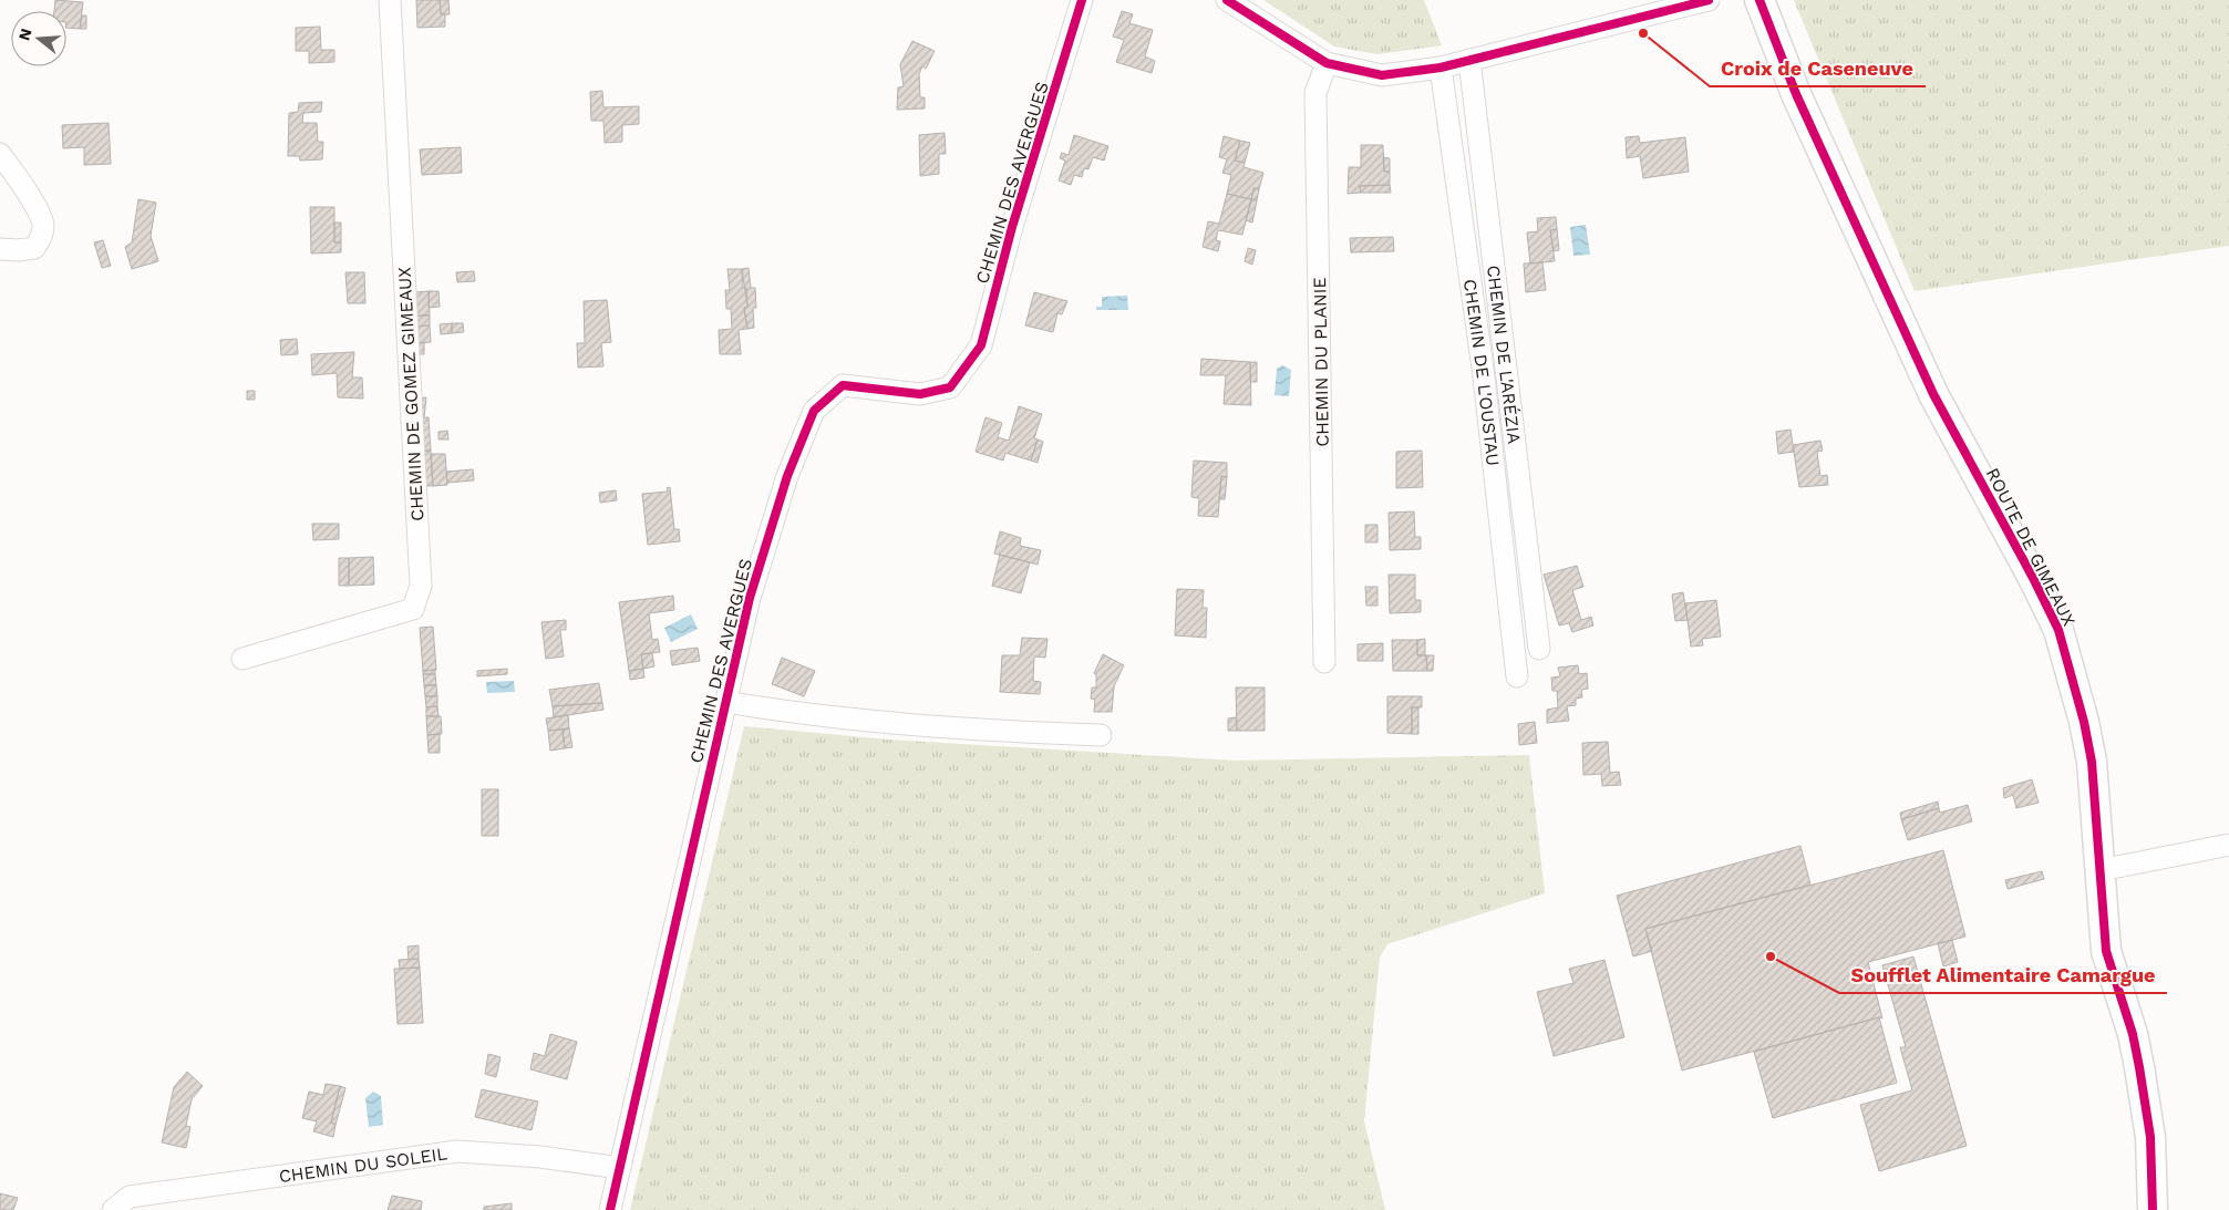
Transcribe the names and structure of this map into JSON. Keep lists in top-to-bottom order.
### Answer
{
  "streets": {
    "street": [
      "CHEMIN DES AVERGUES",
      "CHEMIN DE L'ARÉZIA",
      "CHEMIN DU PLANIE",
      "CHEMIN DE L'OUSTAU",
      "CHEMIN DE GOMEZ GIMEAUX",
      "ROUTE DE GIMEAUX",
      "CHEMIN DU SOLEIL"
    ]
  },
  "crossings": [
    ["CHEMIN DES AVERGUES", "CHEMIN DU SOLEIL"]
  ],
  "places": ["Croix de Caseneuve", "Soufflet Alimentaire Camargue"],
  "north": "left"
}
